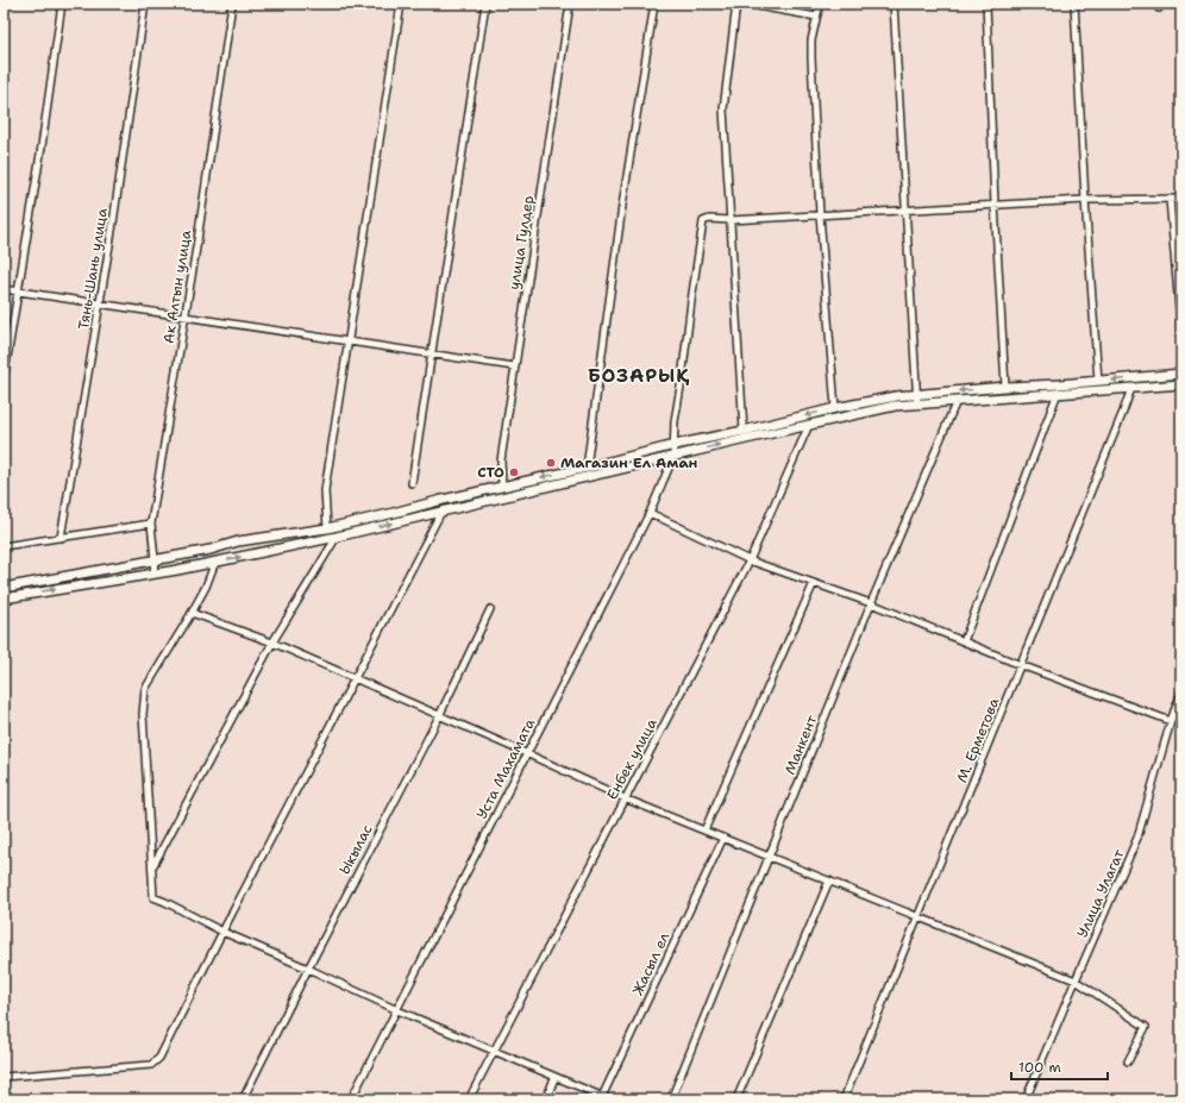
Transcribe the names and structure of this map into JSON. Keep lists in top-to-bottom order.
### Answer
{
  "streets": {
    "street": [
      "улица Гулдер",
      "Тянь-Шань улица",
      "Ак Алтын улица",
      "М. Ерметова",
      "Манкент",
      "Енбек улица",
      "Уста Махамата",
      "Ыкылас",
      "Улица Улагат",
      "Жасыл ел"
    ]
  },
  "districts": ["БОЗАРЫҚ"],
  "places": ["Магазин Ел Аман", "СТО"],
  "scale_bar": "100 m"
}
